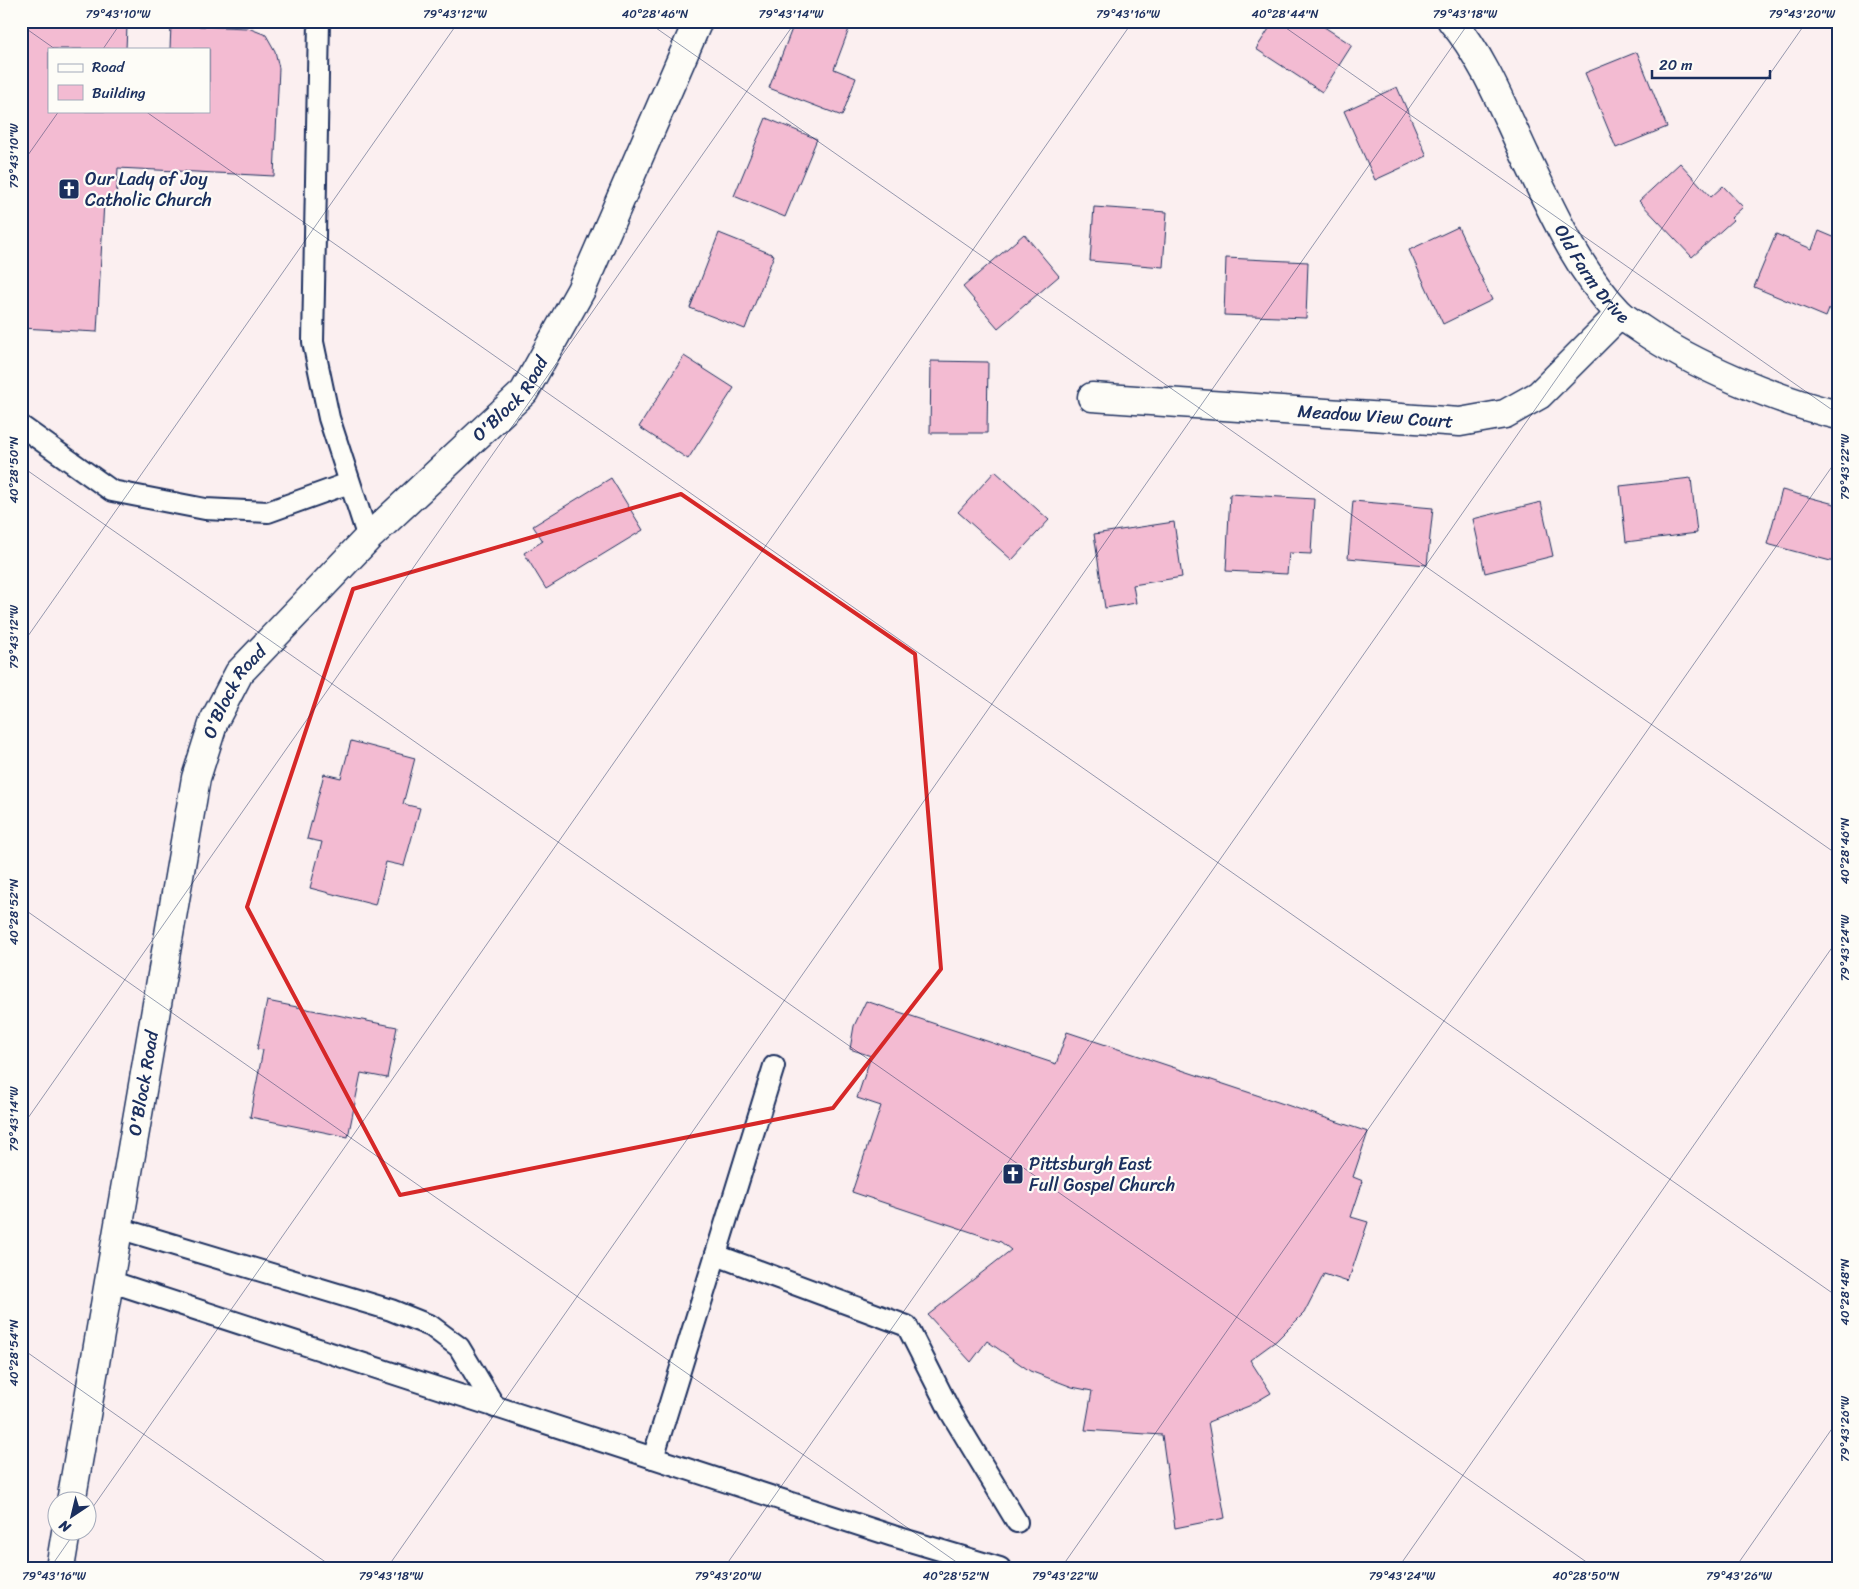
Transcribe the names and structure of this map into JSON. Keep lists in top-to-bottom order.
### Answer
{
  "streets": {
    "street": ["Old Farm Drive", "O'Block Road", "Meadow View Court"]
  },
  "crossings": [
    ["Old Farm Drive", "Meadow View Court"]
  ],
  "places": {
    "church": ["Our Lady of Joy Catholic Church", "Pittsburgh East Full Gospel Church"]
  },
  "legend": ["Road", "Building"],
  "scale_bar": "20 m",
  "north": "bottom left",
  "coordinates": [
    "79°43'10\"W",
    "79°43'12\"W",
    "40°28'46\"N",
    "79°43'14\"W",
    "79°43'16\"W",
    "40°28'44\"N",
    "79°43'18\"W",
    "79°43'20\"W",
    "79°43'22\"W",
    "40°28'50\"N",
    "40°28'52\"N",
    "79°43'24\"W",
    "40°28'48\"N",
    "40°28'54\"N",
    "79°43'26\"W"
  ]
}
